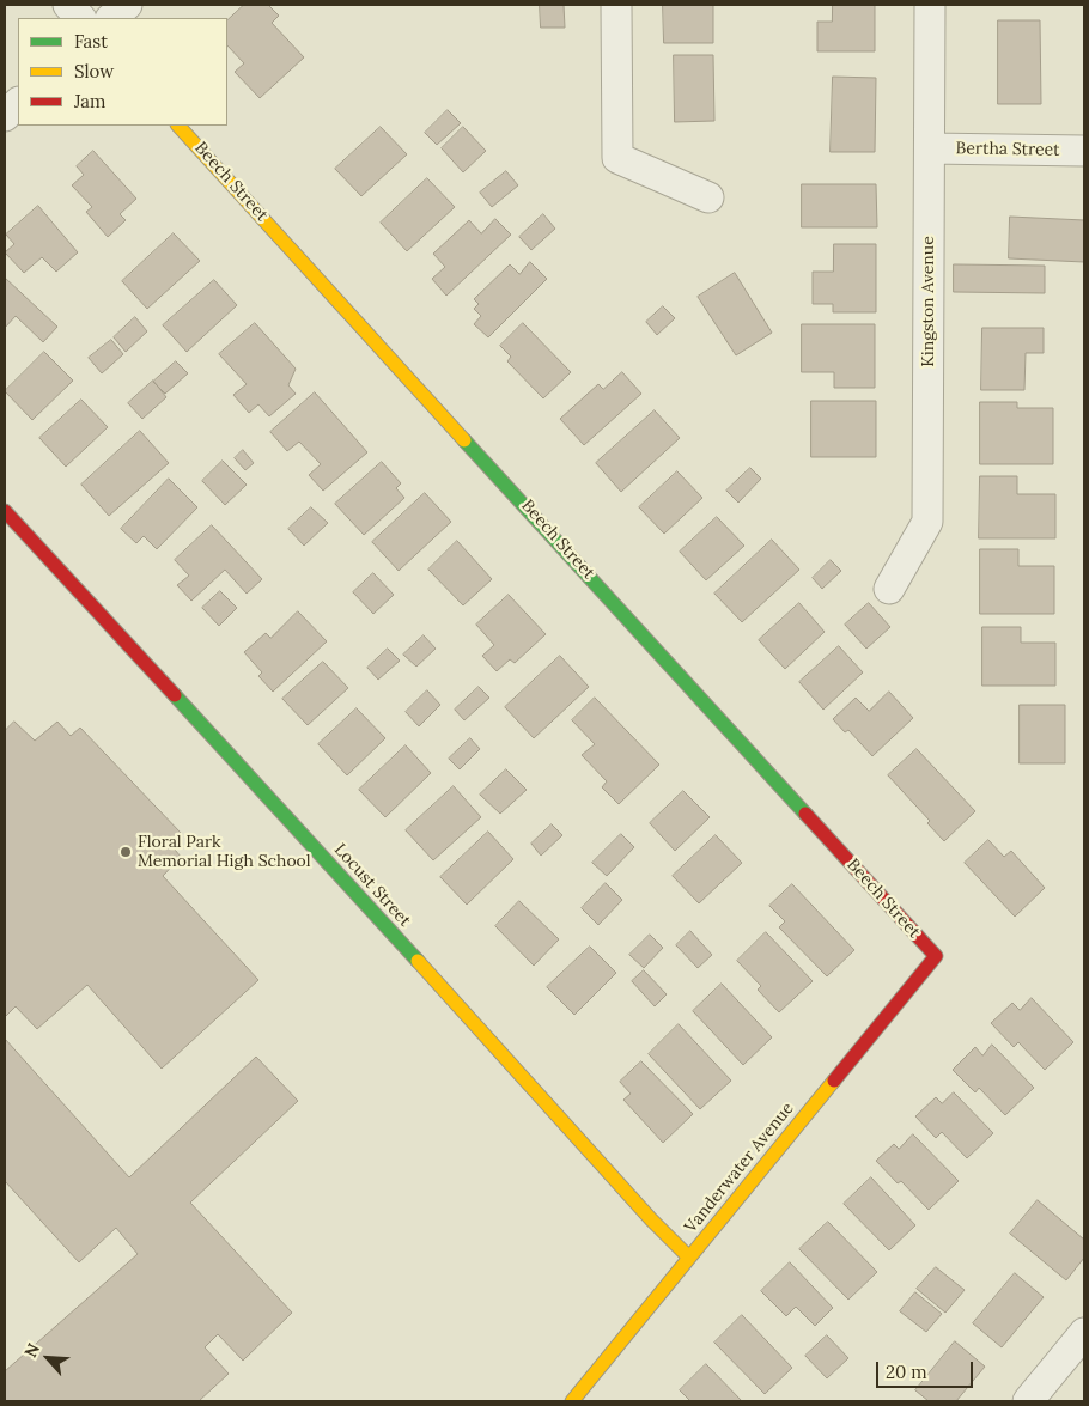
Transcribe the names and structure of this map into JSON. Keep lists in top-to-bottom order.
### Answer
{
  "streets": {
    "street": [
      "Bertha Street",
      "Beech Street",
      "Kingston Avenue",
      "Locust Street",
      "Vanderwater Avenue"
    ]
  },
  "crossings": [
    ["Bertha Street", "Kingston Avenue"],
    ["Beech Street", "Vanderwater Avenue"],
    ["Locust Street", "Vanderwater Avenue"]
  ],
  "places": ["Floral Park Memorial High School"],
  "legend": ["Fast", "Slow", "Jam"],
  "scale_bar": "20 m",
  "north": "top left"
}
